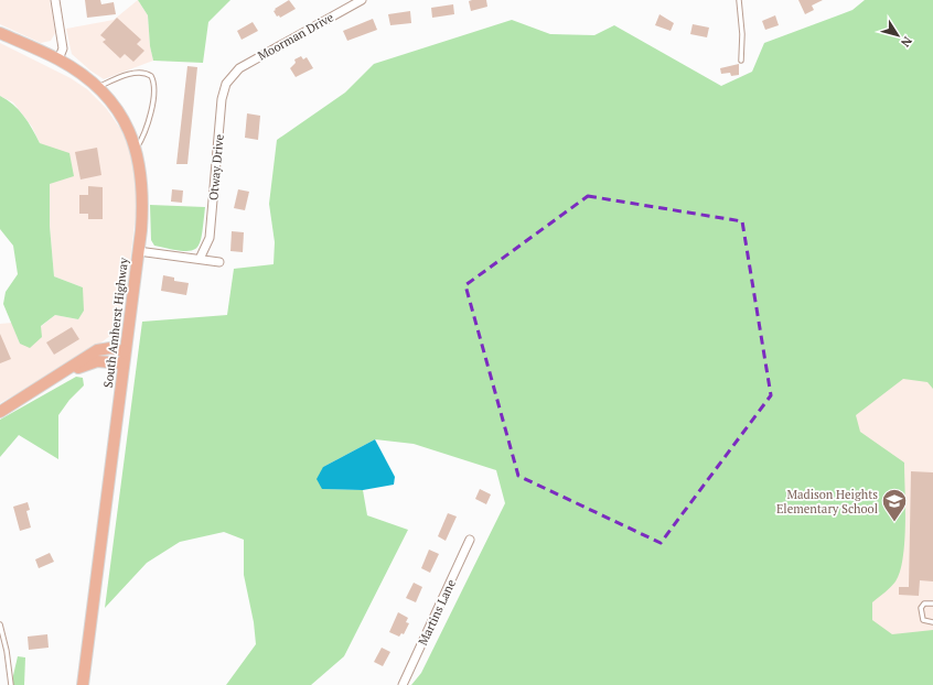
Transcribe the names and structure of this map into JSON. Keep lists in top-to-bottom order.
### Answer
{
  "streets": {
    "main road": ["South Amherst Highway"],
    "street": ["Moorman Drive", "Otway Drive", "Martins Lane"]
  },
  "crossings": [
    ["Moorman Drive", "Otway Drive"]
  ],
  "places": {
    "school or university": ["Madison Heights Elementary School"]
  },
  "north": "bottom right"
}
